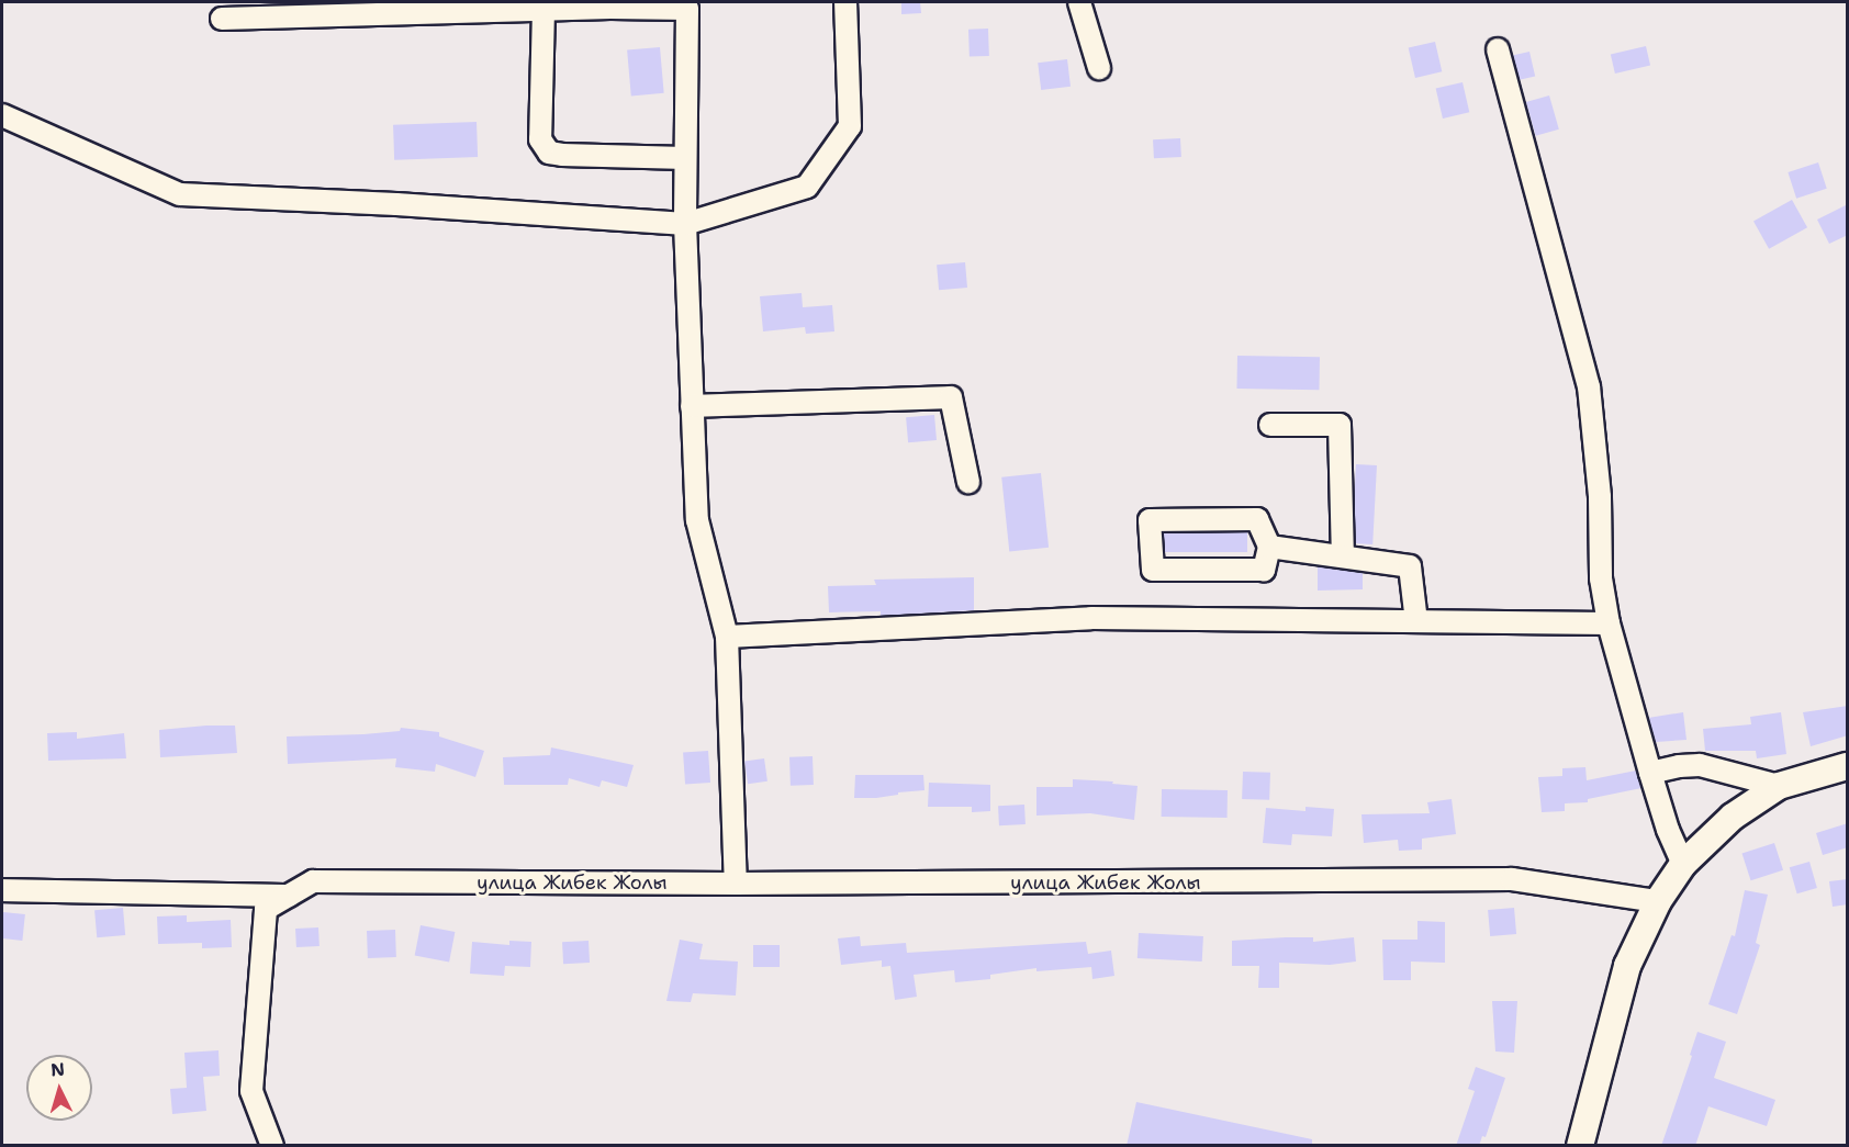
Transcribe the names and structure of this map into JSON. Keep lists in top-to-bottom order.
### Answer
{
  "streets": {
    "street": ["улица Жибек Жолы"]
  },
  "north": "top"
}
